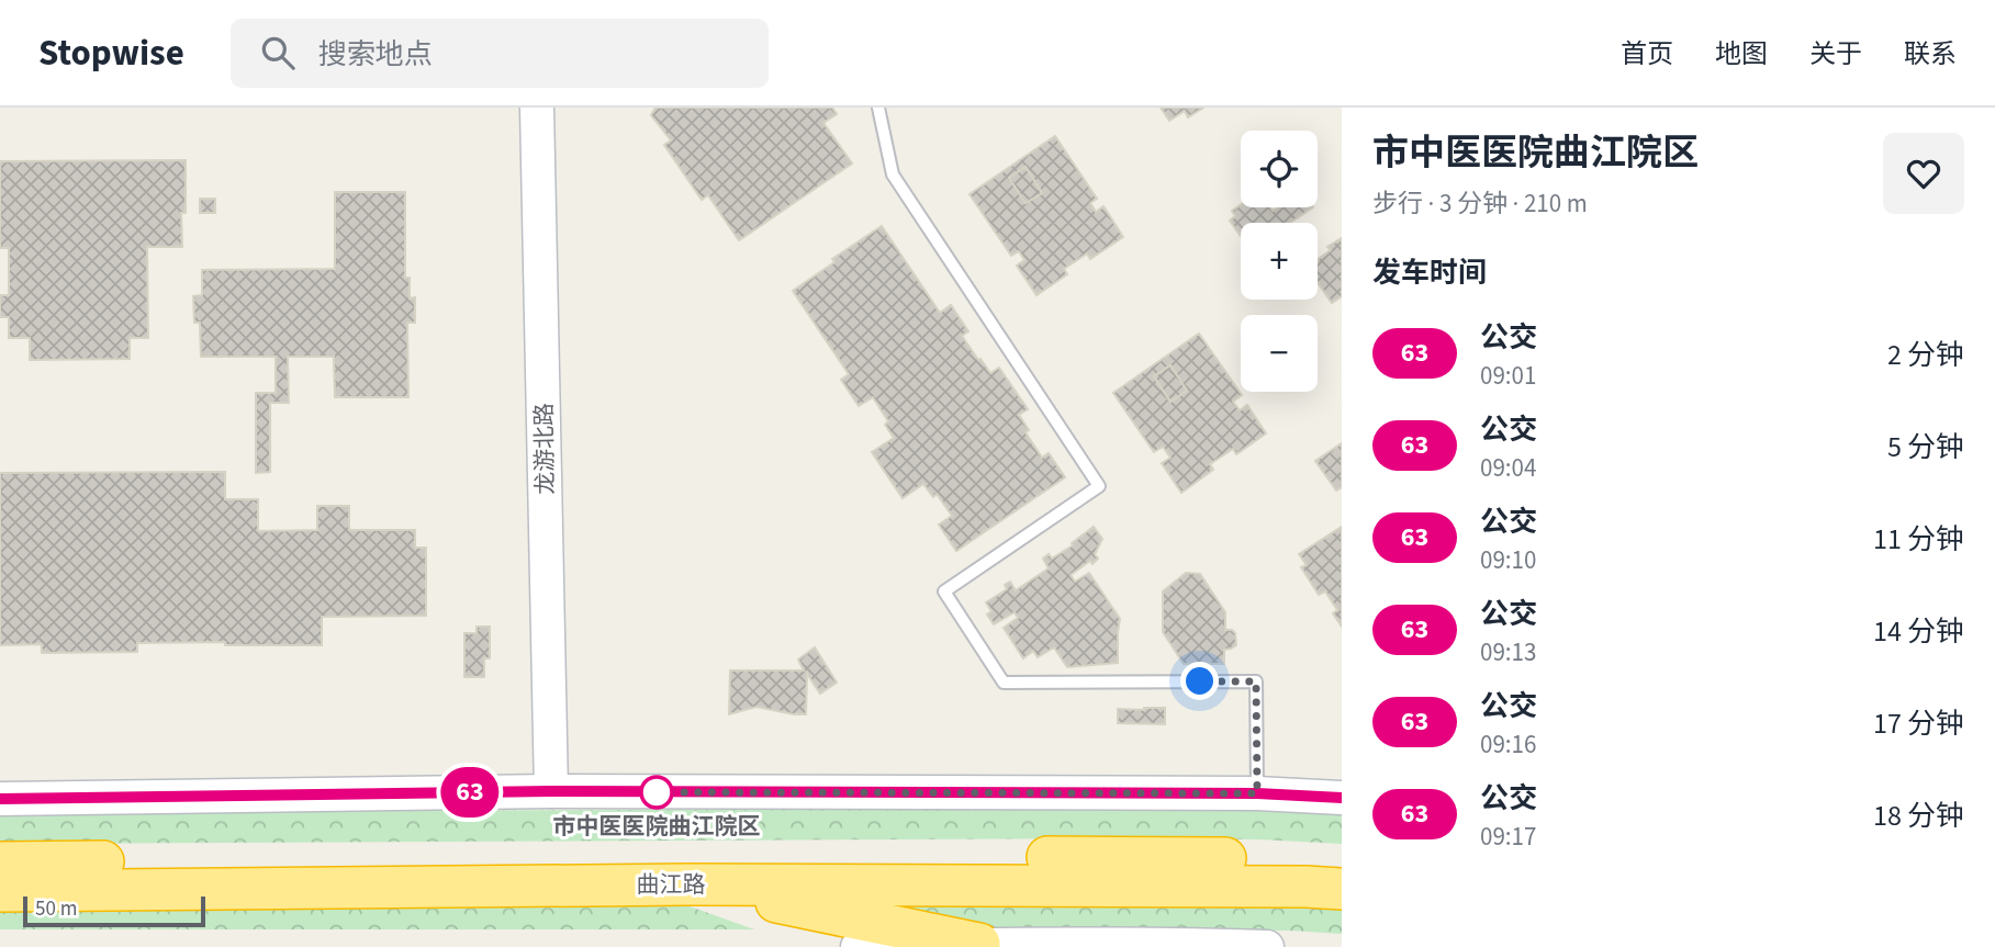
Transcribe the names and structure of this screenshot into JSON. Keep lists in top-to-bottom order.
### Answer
{
  "streets": {
    "highway": ["曲江路"],
    "main road": ["龙游北路"]
  },
  "places": ["市中医医院曲江院区"],
  "lines": ["bus line 63"],
  "scale_bar": "50 m",
  "page": {
    "header": "Stopwise",
    "search": "搜索地点",
    "nav": [
      "首页",
      "地图",
      "关于",
      "联系"
    ],
    "on_map": "63",
    "heading": [
      ["市中医医院曲江院区", "步行 · 3 分钟 · 210 m"],
      "发车时间"
    ],
    "map_buttons": ["+", "−"],
    "list": [
      {
        "mark": "63",
        "name": "公交",
        "note": "09:01",
        "value": "2 分钟"
      },
      {
        "mark": "63",
        "name": "公交",
        "note": "09:04",
        "value": "5 分钟"
      },
      {
        "mark": "63",
        "name": "公交",
        "note": "09:10",
        "value": "11 分钟"
      },
      {
        "mark": "63",
        "name": "公交",
        "note": "09:13",
        "value": "14 分钟"
      },
      {
        "mark": "63",
        "name": "公交",
        "note": "09:16",
        "value": "17 分钟"
      },
      {
        "mark": "63",
        "name": "公交",
        "note": "09:17",
        "value": "18 分钟"
      }
    ],
    "scale": "50 m"
  }
}
